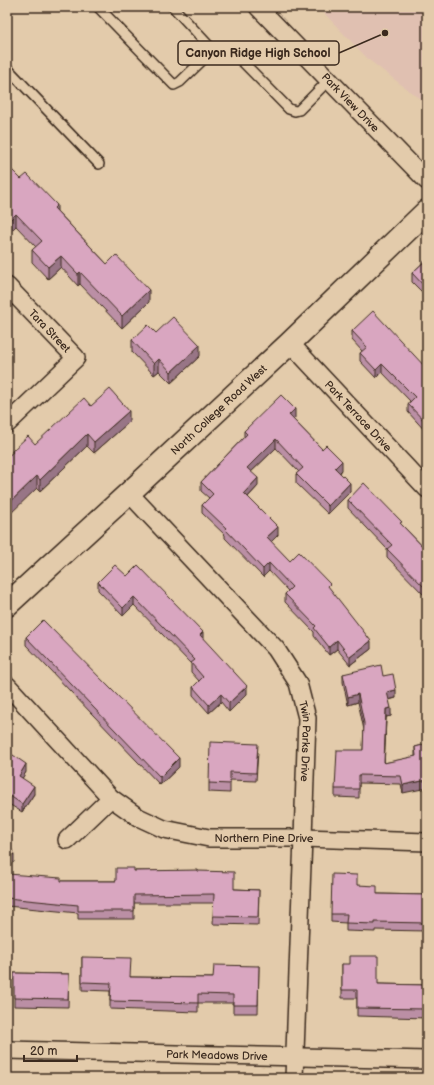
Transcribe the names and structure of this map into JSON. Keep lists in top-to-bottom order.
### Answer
{
  "streets": {
    "street": [
      "Park View Drive",
      "Tara Street",
      "North College Road West",
      "Park Terrace Drive",
      "Twin Parks Drive",
      "Northern Pine Drive",
      "Park Meadows Drive"
    ]
  },
  "crossings": [
    ["North College Road West", "Park Terrace Drive"],
    ["North College Road West", "Twin Parks Drive"],
    ["Twin Parks Drive", "Northern Pine Drive"],
    ["Twin Parks Drive", "Park Meadows Drive"]
  ],
  "places": ["Canyon Ridge High School"],
  "scale_bar": "20 m"
}
